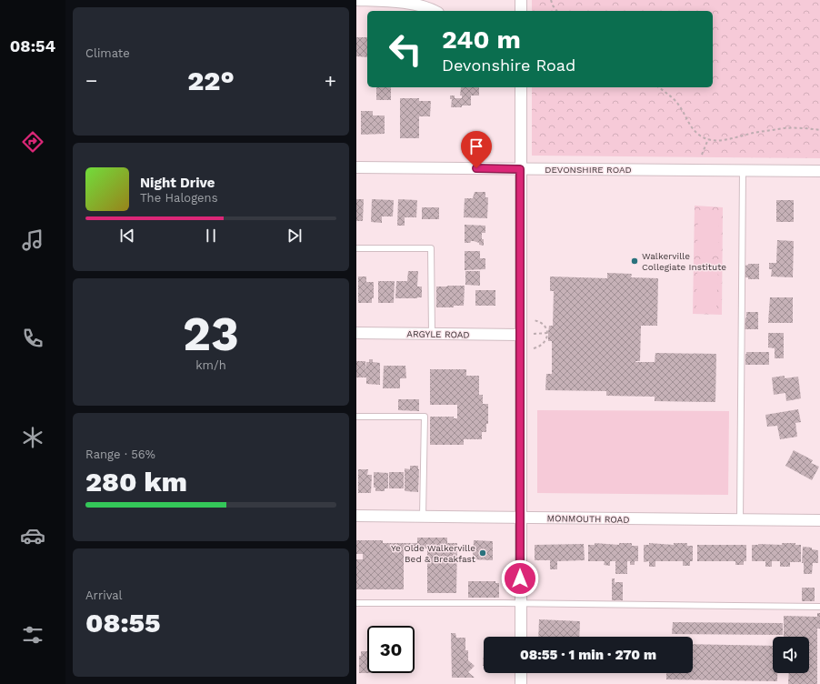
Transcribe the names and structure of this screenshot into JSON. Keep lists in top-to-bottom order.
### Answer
{
  "streets": {
    "street": ["DEVONSHIRE ROAD", "ARGYLE ROAD", "MONMOUTH ROAD"]
  },
  "places": ["Walkerville Collegiate Institute", "Ye Olde Walkerville Bed & Breakfast"],
  "page": {
    "tabs": "08:54",
    "tile": [
      "Climate",
      ["23", "km/h"],
      ["Range · 56%", "280 km"],
      ["Arrival", "08:55"]
    ],
    "turn": ["240 m", "Devonshire Road"],
    "heat": ["−", "22°", "+"],
    "song": ["Night Drive", "The Halogens"],
    "limit": "30",
    "trip": "08:55 · 1 min · 270 m"
  }
}
